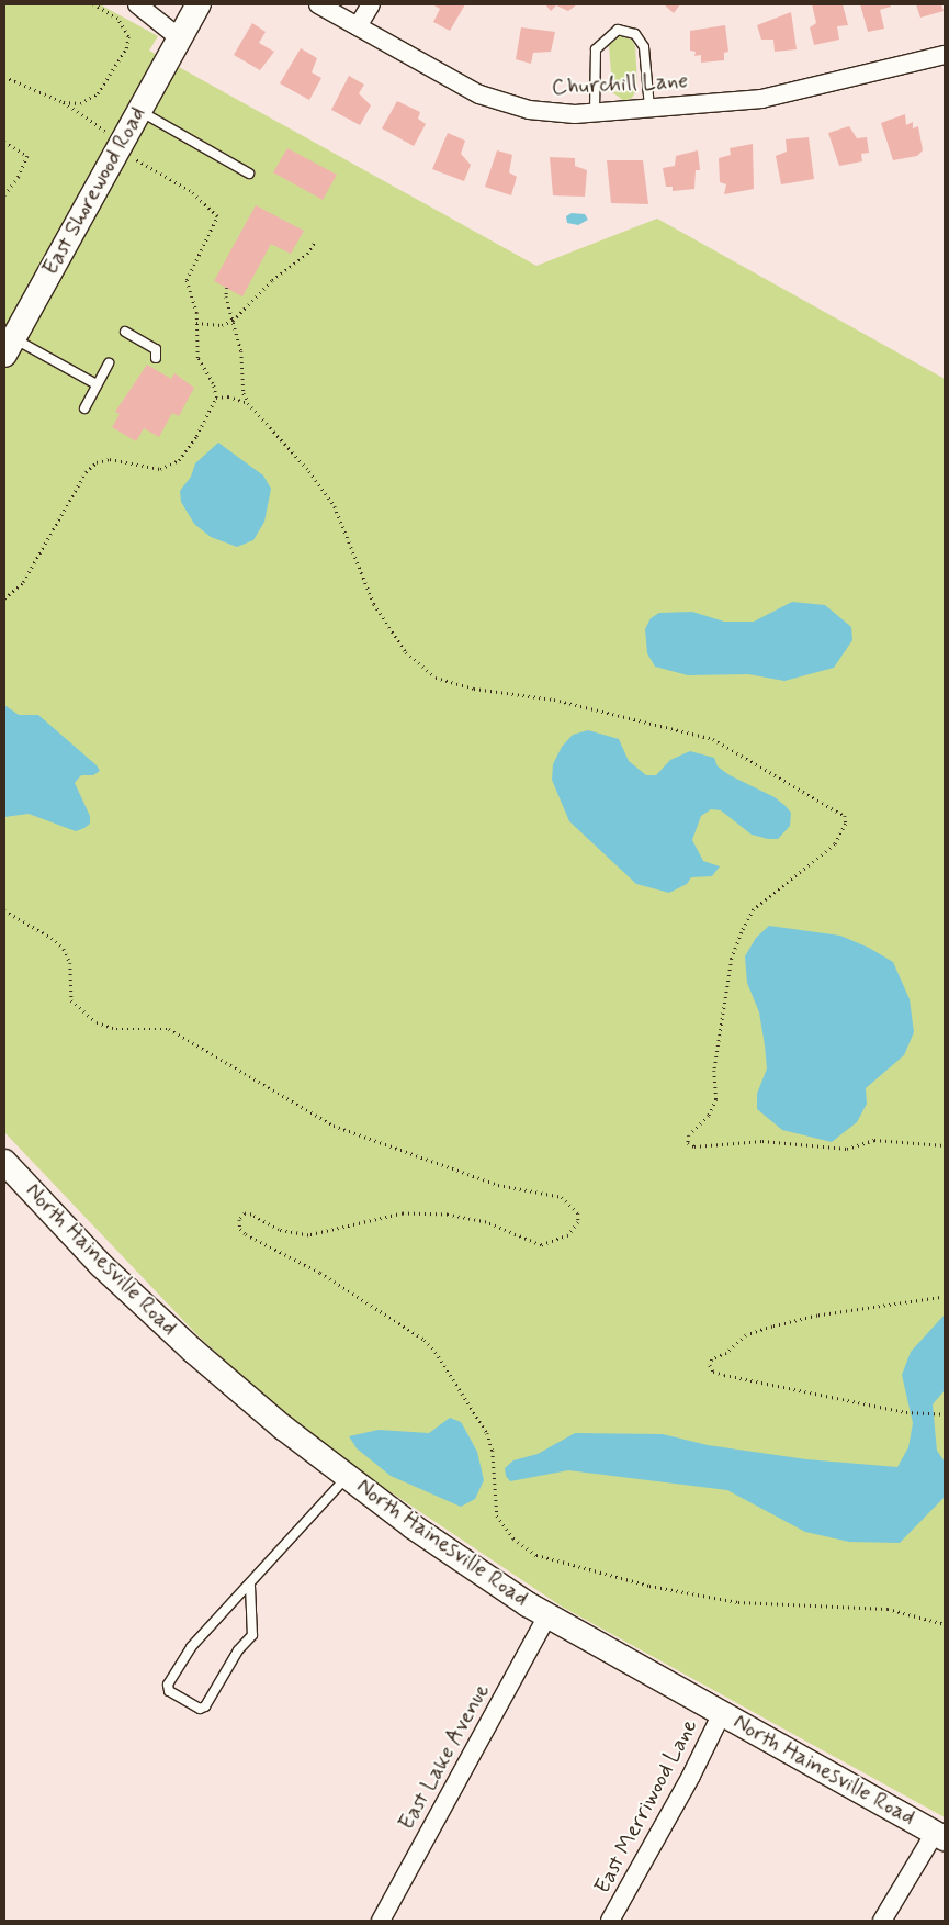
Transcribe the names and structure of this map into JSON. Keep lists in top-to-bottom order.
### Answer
{
  "streets": {
    "main road": ["East Shorewood Road", "North Hainesville Road"],
    "street": ["Churchill Lane", "East Lake Avenue", "East Merriwood Lane"]
  },
  "crossings": [
    ["North Hainesville Road", "East Lake Avenue"],
    ["North Hainesville Road", "East Merriwood Lane"]
  ]
}
